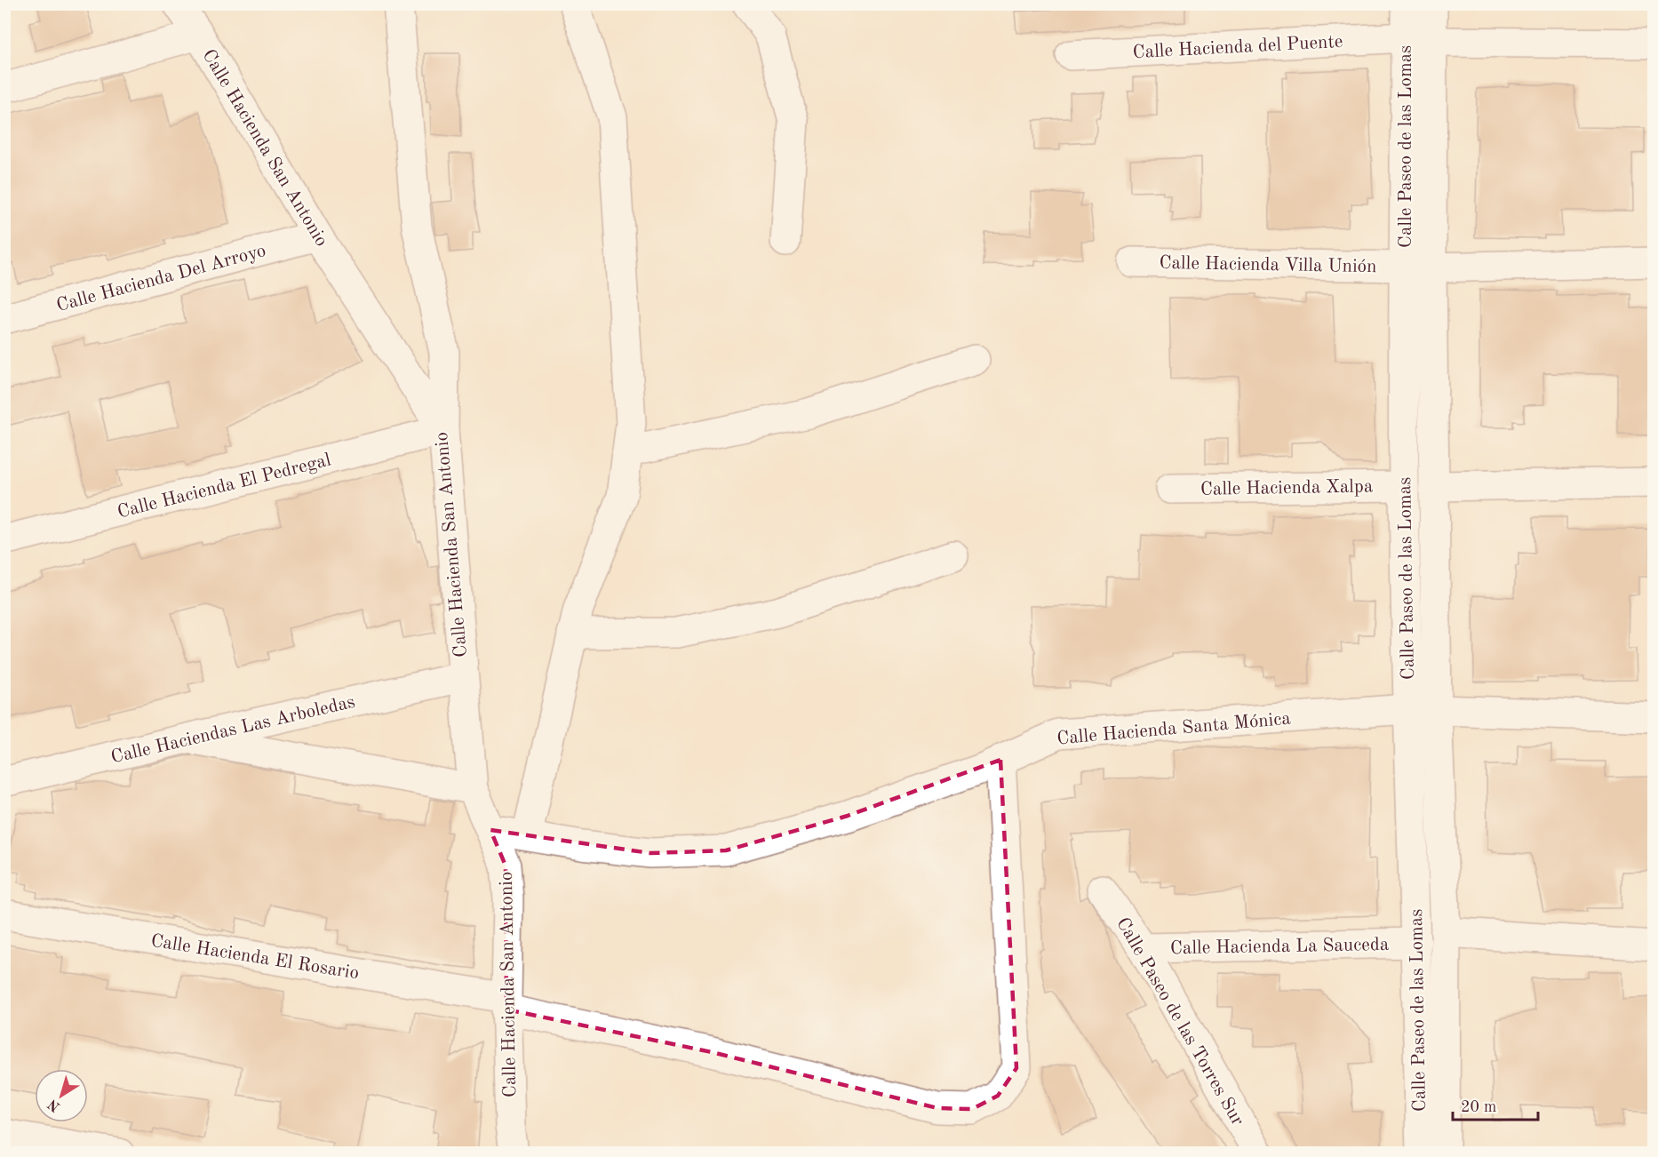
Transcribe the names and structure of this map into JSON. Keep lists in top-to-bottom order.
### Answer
{
  "streets": {
    "street": [
      "Calle Hacienda del Puente",
      "Calle Paseo de las Lomas",
      "Calle Hacienda San Antonio",
      "Calle Hacienda Villa Unión",
      "Calle Hacienda Del Arroyo",
      "Calle Hacienda El Pedregal",
      "Calle Hacienda Xalpa",
      "Calle Hacienda Santa Mónica",
      "Calle Haciendas Las Arboledas",
      "Calle Hacienda La Sauceda",
      "Calle Hacienda El Rosario",
      "Calle Paseo de las Torres Sur"
    ]
  },
  "crossings": [
    ["Calle Hacienda del Puente", "Calle Paseo de las Lomas"],
    ["Calle Paseo de las Lomas", "Calle Hacienda Villa Unión"],
    ["Calle Paseo de las Lomas", "Calle Hacienda Xalpa"],
    ["Calle Paseo de las Lomas", "Calle Hacienda Santa Mónica"],
    ["Calle Paseo de las Lomas", "Calle Hacienda La Sauceda"],
    ["Calle Hacienda San Antonio", "Calle Hacienda Del Arroyo"],
    ["Calle Hacienda San Antonio", "Calle Hacienda El Pedregal"],
    ["Calle Hacienda San Antonio", "Calle Hacienda Santa Mónica"],
    ["Calle Hacienda San Antonio", "Calle Haciendas Las Arboledas"],
    ["Calle Hacienda San Antonio", "Calle Hacienda El Rosario"],
    ["Calle Hacienda Santa Mónica", "Calle Hacienda El Rosario"],
    ["Calle Hacienda La Sauceda", "Calle Paseo de las Torres Sur"]
  ],
  "scale_bar": "20 m",
  "north": "bottom left"
}
